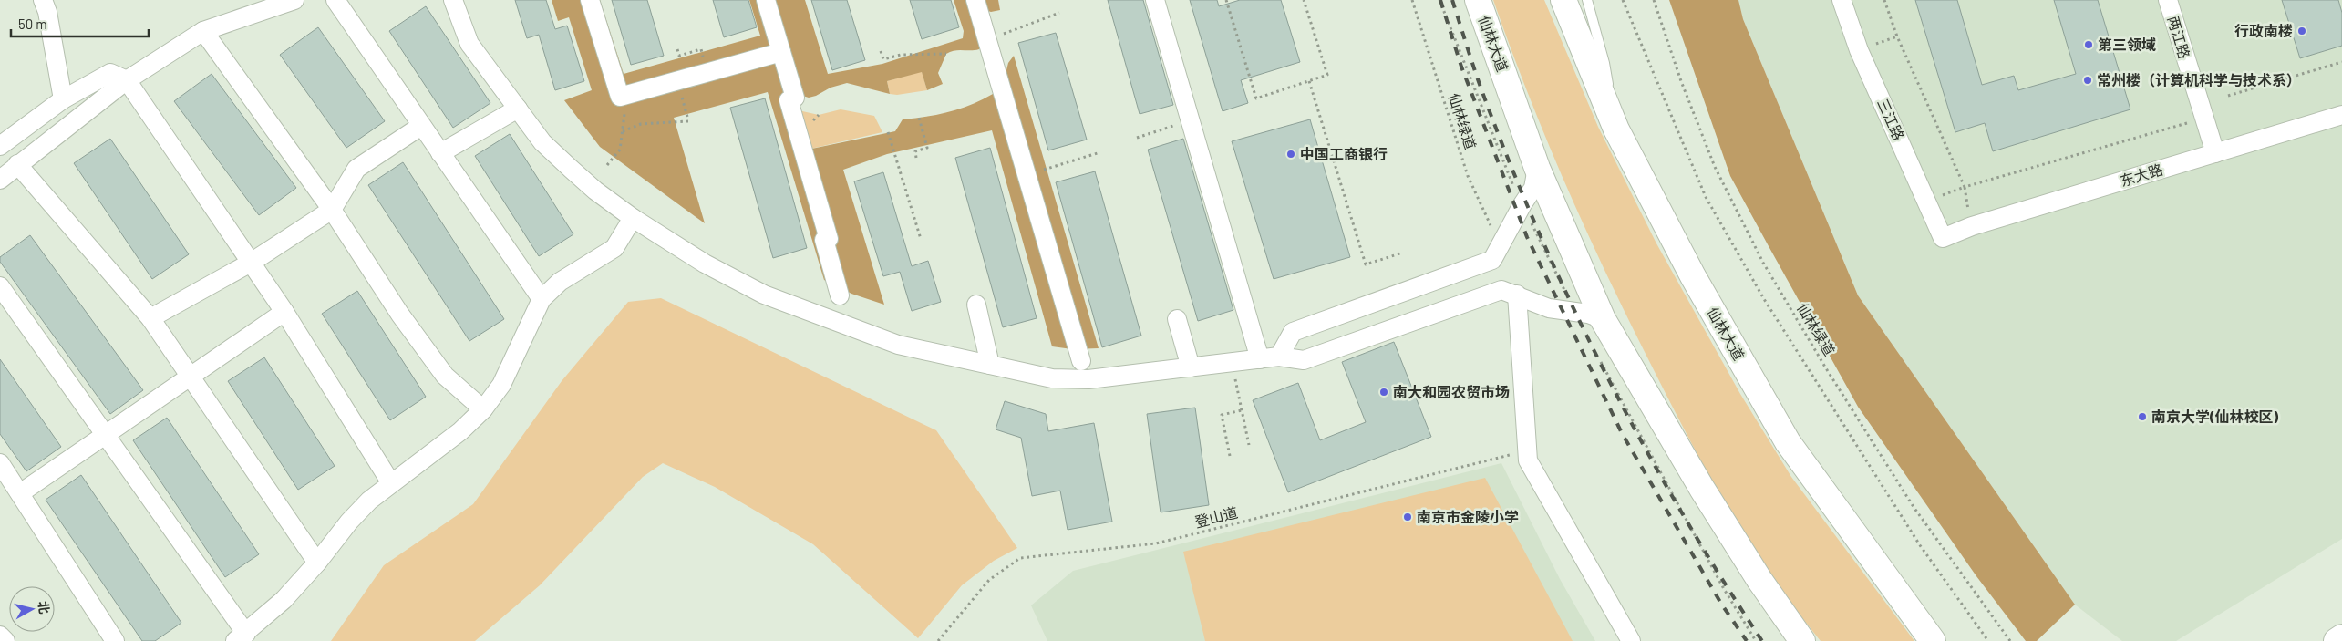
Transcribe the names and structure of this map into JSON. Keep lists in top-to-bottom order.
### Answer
{
  "streets": {
    "main road": ["仙林大道"],
    "street": ["两江路", "三江路", "东大路"],
    "path": ["仙林绿道", "登山道"]
  },
  "crossings": [
    ["两江路", "东大路"],
    ["三江路", "东大路"]
  ],
  "places": [
    "行政南楼",
    "第三领域",
    "常州楼（计算机科学与技术系）",
    "中国工商银行",
    "南大和园农贸市场",
    "南京大学(仙林校区)",
    "南京市金陵小学"
  ],
  "scale_bar": "50 m",
  "north": "right"
}
